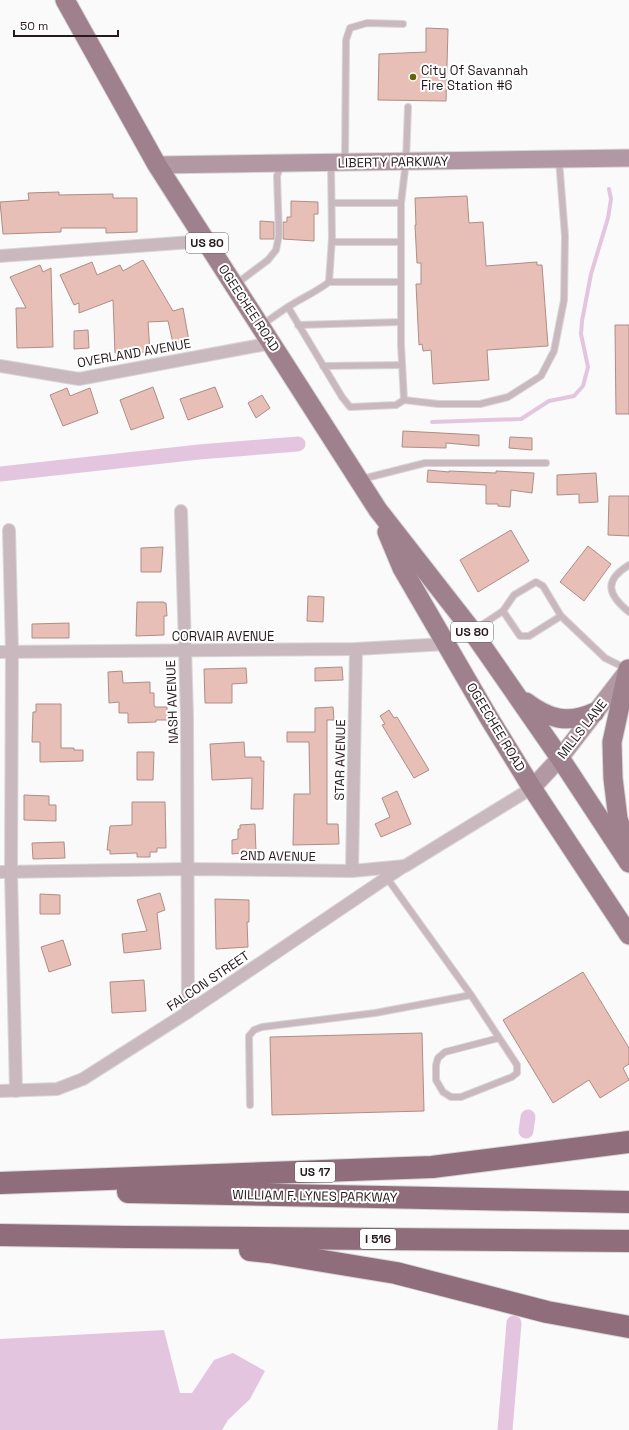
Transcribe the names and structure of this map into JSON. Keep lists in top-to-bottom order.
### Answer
{
  "streets": {
    "highway": ["US 17", "WILLIAM F. LYNES PARKWAY", "I 516"],
    "main road": ["US 80", "OGEECHEE ROAD"],
    "street": [
      "LIBERTY PARKWAY",
      "OVERLAND AVENUE",
      "CORVAIR AVENUE",
      "NASH AVENUE",
      "MILLS LANE",
      "STAR AVENUE",
      "2ND AVENUE",
      "FALCON STREET"
    ]
  },
  "crossings": [
    ["LIBERTY PARKWAY", "OGEECHEE ROAD"],
    ["OGEECHEE ROAD", "OVERLAND AVENUE"],
    ["OGEECHEE ROAD", "CORVAIR AVENUE"],
    ["OGEECHEE ROAD", "MILLS LANE"],
    ["OGEECHEE ROAD", "2ND AVENUE"],
    ["CORVAIR AVENUE", "NASH AVENUE"],
    ["CORVAIR AVENUE", "STAR AVENUE"],
    ["NASH AVENUE", "2ND AVENUE"],
    ["NASH AVENUE", "FALCON STREET"],
    ["MILLS LANE", "2ND AVENUE"],
    ["STAR AVENUE", "2ND AVENUE"],
    ["2ND AVENUE", "FALCON STREET"]
  ],
  "places": ["City Of Savannah Fire Station #6"],
  "scale_bar": "50 m"
}
